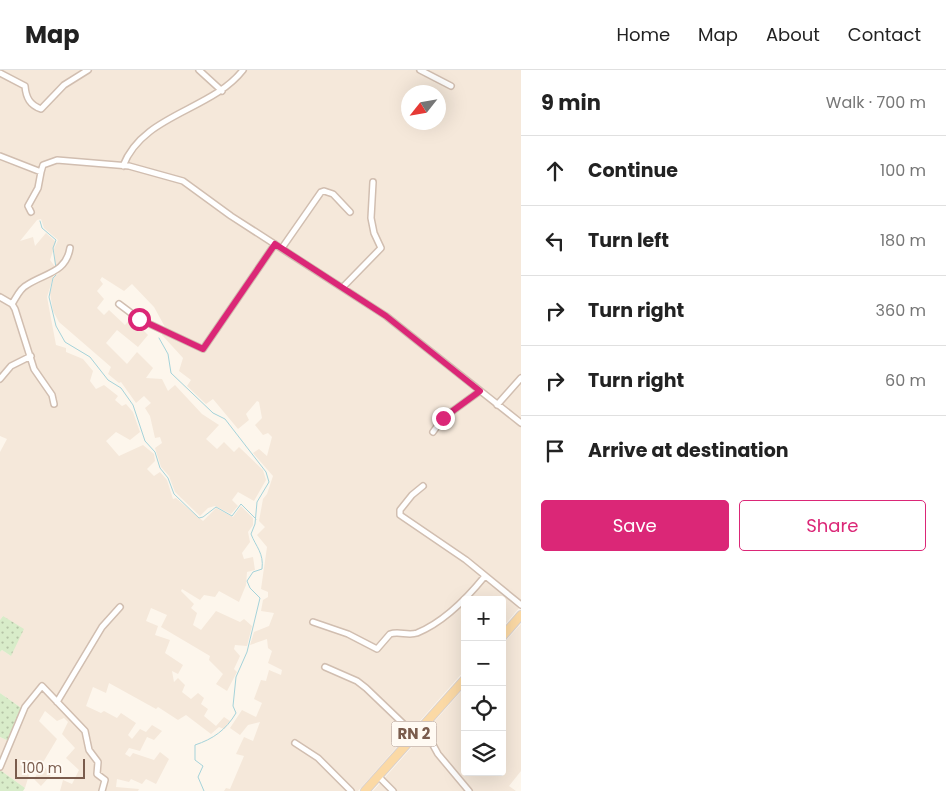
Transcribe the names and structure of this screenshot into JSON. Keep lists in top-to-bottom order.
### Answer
{
  "streets": {
    "main road": ["RN 2"]
  },
  "scale_bar": "100 m",
  "north": "bottom left",
  "page": {
    "header": "Map",
    "nav": [
      "Home",
      "Map",
      "About",
      "Contact"
    ],
    "heading": ["9 min", "Walk · 700 m"],
    "list": [
      ["Continue", "100 m"],
      ["Turn left", "180 m"],
      ["Turn right", "360 m"],
      ["Turn right", "60 m"],
      "Arrive at destination"
    ],
    "buttons": ["Save", "Share"],
    "map_buttons": ["+", "−"],
    "scale": "100 m"
  }
}
